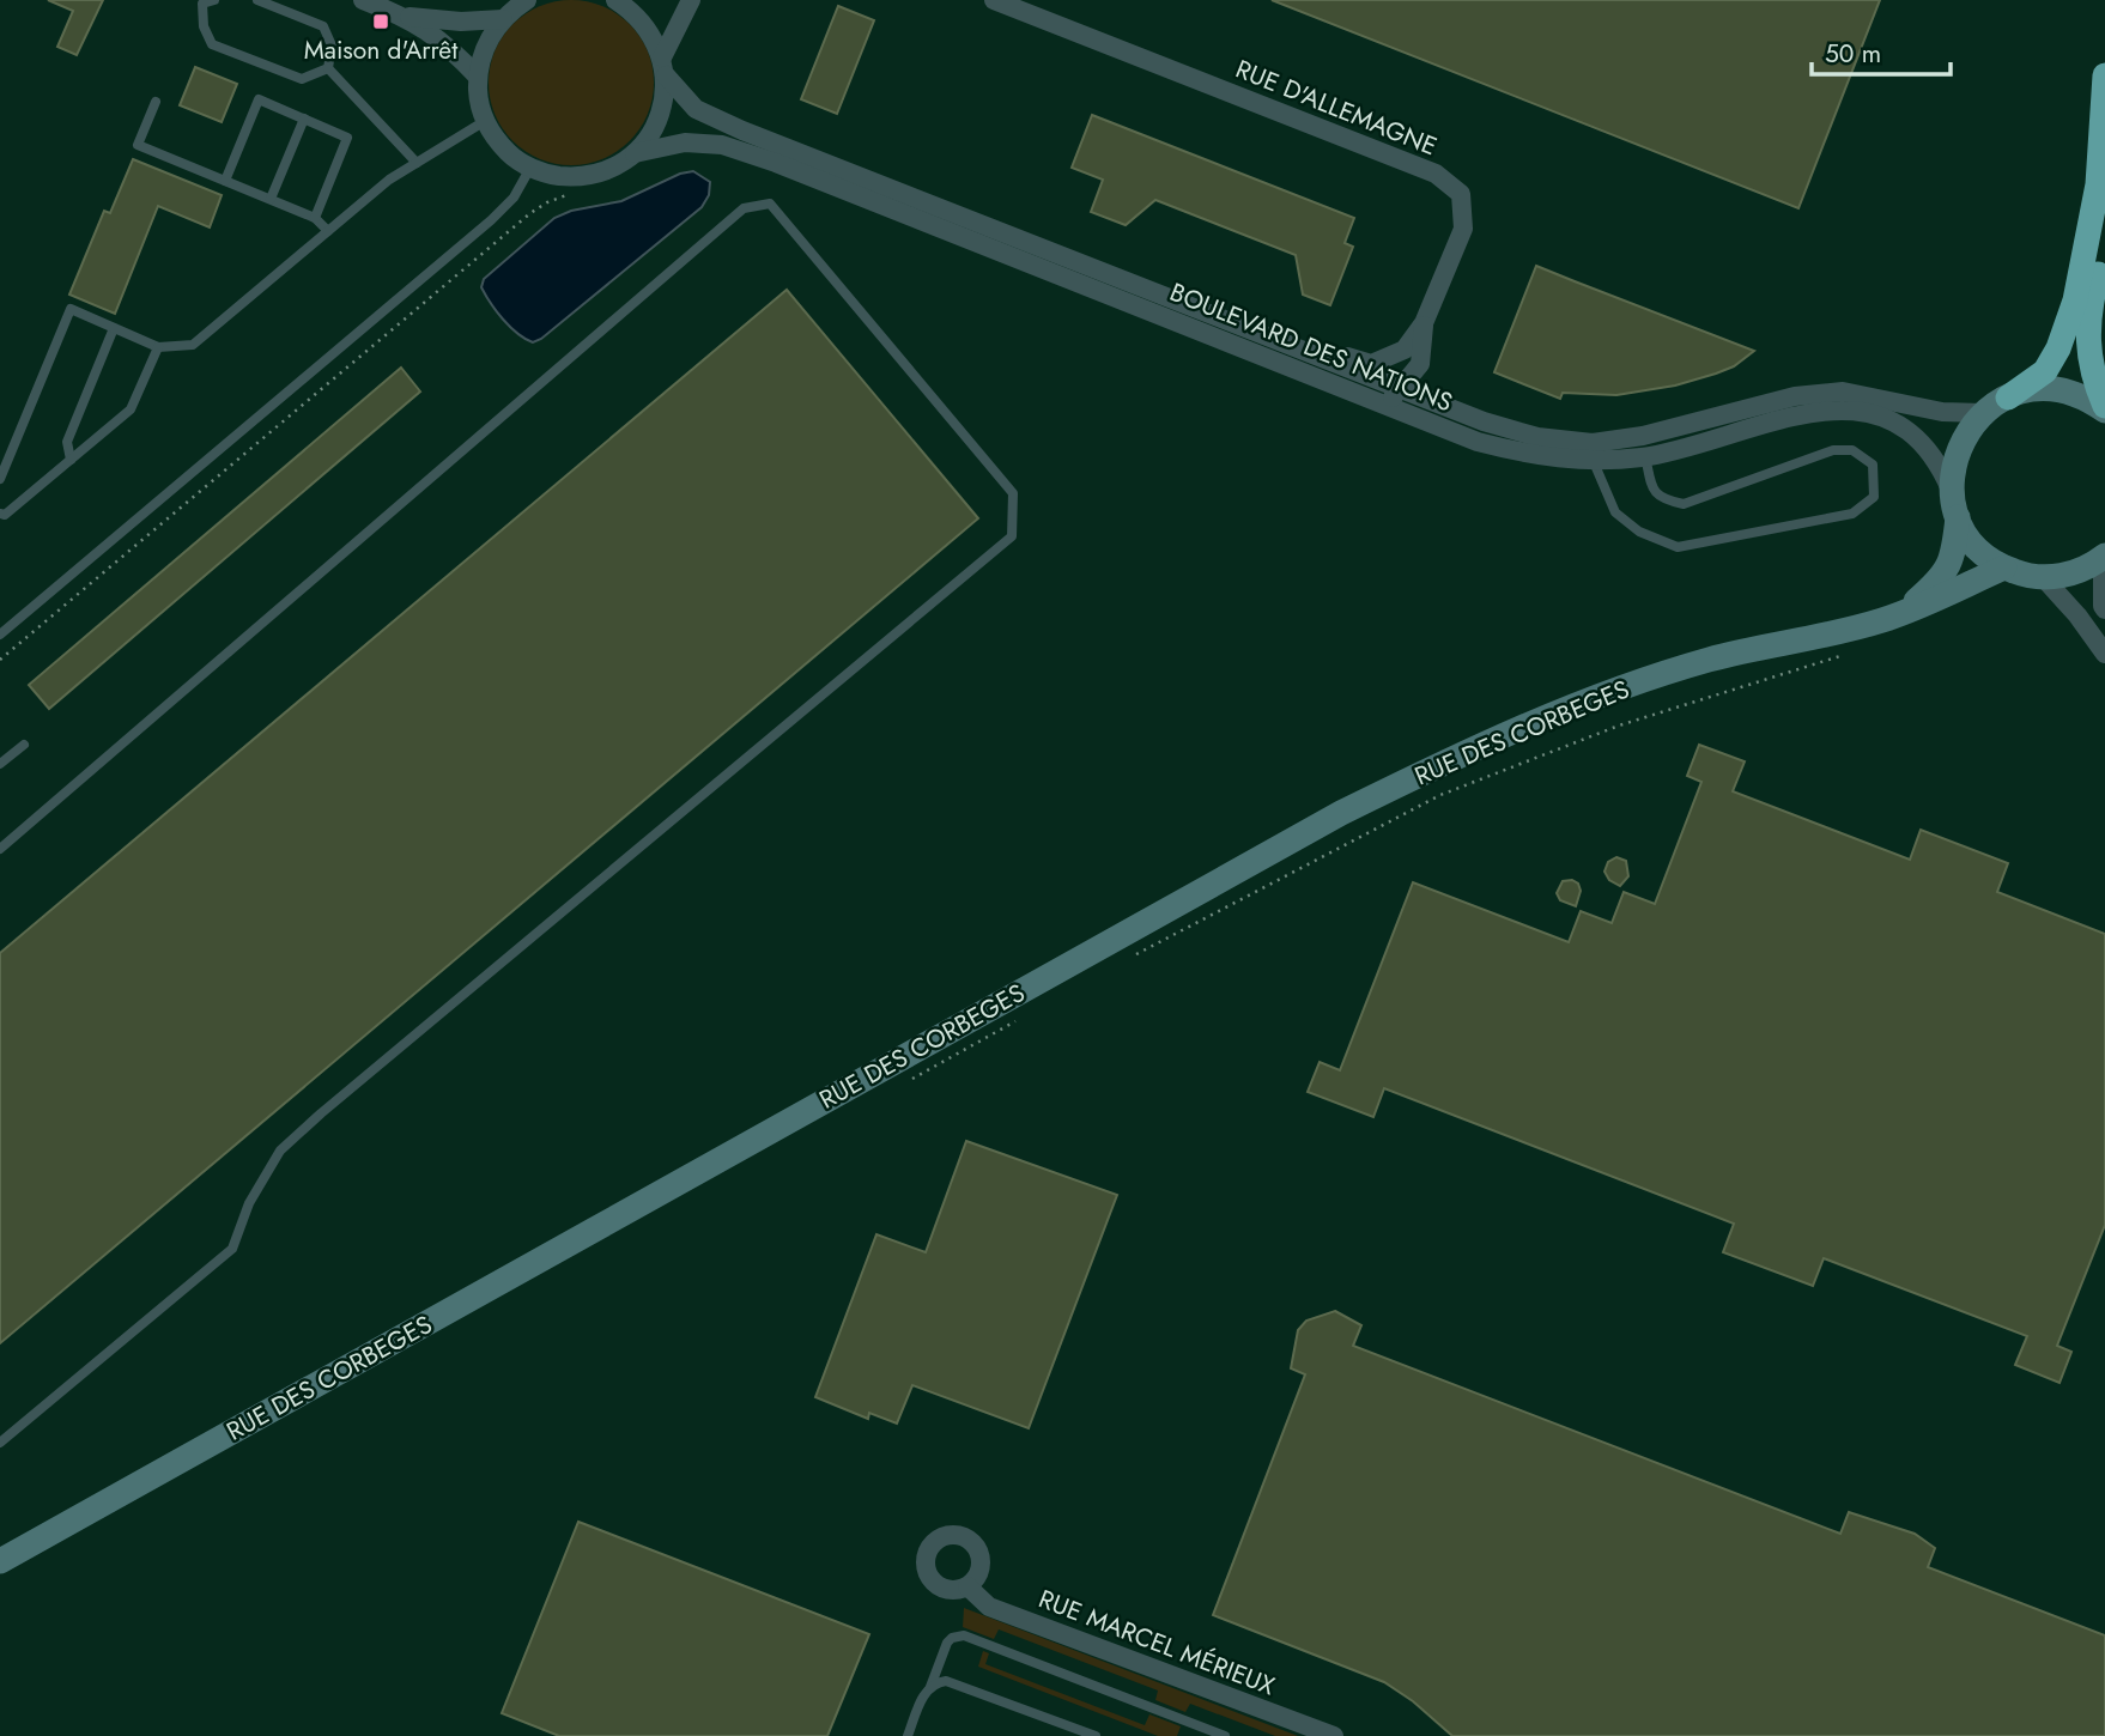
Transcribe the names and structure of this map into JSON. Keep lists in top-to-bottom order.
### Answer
{
  "streets": {
    "street": [
      "RUE D'ALLEMAGNE",
      "BOULEVARD DES NATIONS",
      "RUE DES CORBEGES",
      "RUE MARCEL MÉRIEUX"
    ]
  },
  "crossings": [
    ["RUE D'ALLEMAGNE", "BOULEVARD DES NATIONS"],
    ["BOULEVARD DES NATIONS", "RUE DES CORBEGES"]
  ],
  "places": {
    "transit": ["Maison d'Arrêt"]
  },
  "scale_bar": "50 m"
}
